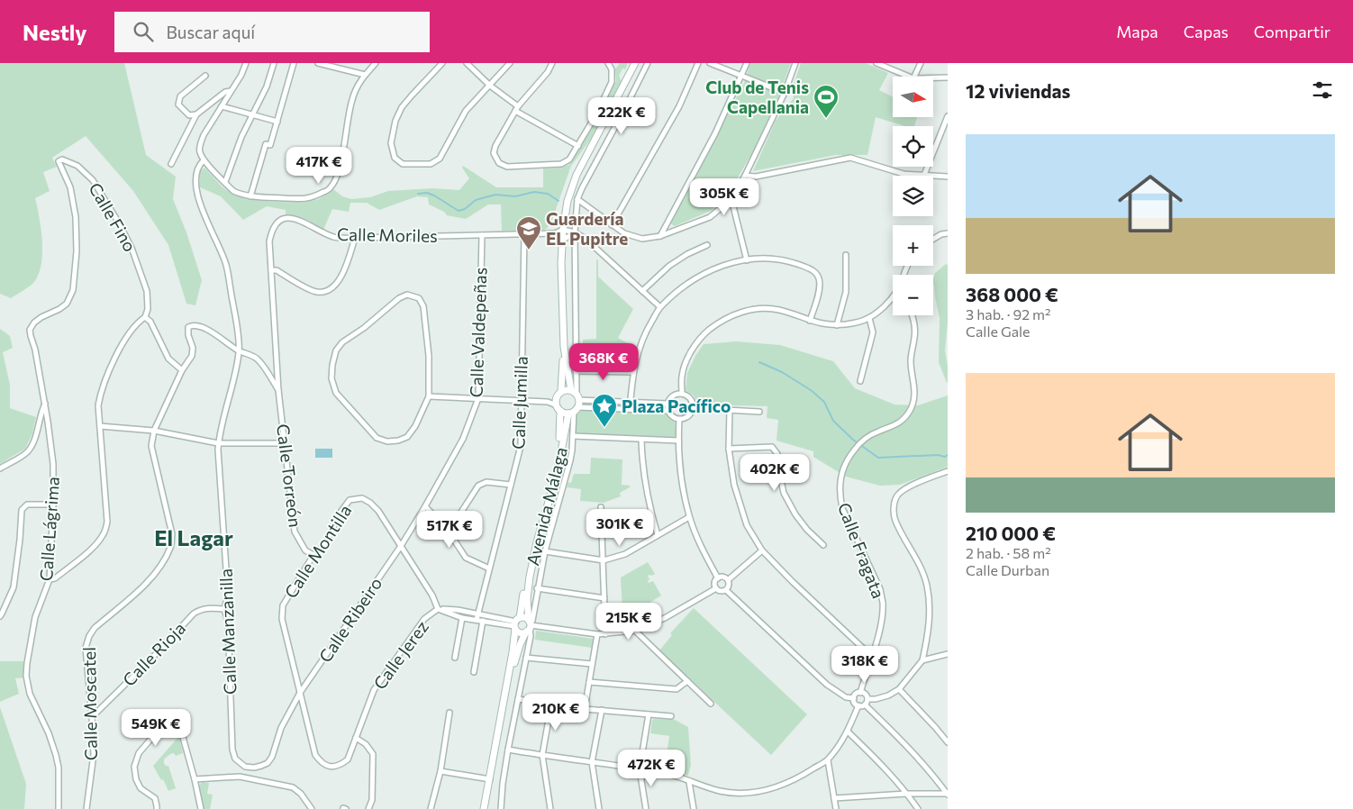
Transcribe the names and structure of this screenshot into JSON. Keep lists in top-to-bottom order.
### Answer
{
  "streets": {
    "street": [
      "Calle Fino",
      "Calle Moriles",
      "Calle Valdepeñas",
      "Calle Jumilla",
      "Calle Torreón",
      "Avenida Málaga",
      "Calle Lágrima",
      "Calle Fragata",
      "Calle Montilla",
      "Calle Ribeiro",
      "Calle Manzanilla",
      "Calle Rioja",
      "Calle Jerez",
      "Calle Moscatel"
    ]
  },
  "crossings": [
    ["Calle Fino", "Calle Lágrima"],
    ["Calle Moriles", "Calle Valdepeñas"],
    ["Calle Moriles", "Calle Jumilla"],
    ["Calle Moriles", "Calle Torreón"],
    ["Calle Valdepeñas", "Calle Montilla"],
    ["Calle Valdepeñas", "Calle Ribeiro"],
    ["Calle Torreón", "Calle Montilla"],
    ["Calle Montilla", "Calle Ribeiro"],
    ["Calle Montilla", "Calle Manzanilla"],
    ["Calle Montilla", "Calle Jerez"],
    ["Calle Ribeiro", "Calle Manzanilla"],
    ["Calle Ribeiro", "Calle Jerez"],
    ["Calle Manzanilla", "Calle Rioja"],
    ["Calle Manzanilla", "Calle Jerez"],
    ["Calle Manzanilla", "Calle Moscatel"],
    ["Calle Rioja", "Calle Moscatel"]
  ],
  "districts": ["El Lagar"],
  "places": {
    "sports": ["Club de Tenis Capellania"],
    "school or university": ["Guardería EL Pupitre"],
    "place": ["Plaza Pacífico"]
  },
  "north": "right",
  "page": {
    "header": "Nestly",
    "search": "Buscar aquí",
    "nav": ["Mapa", "Capas", "Compartir"],
    "heading": "12 viviendas",
    "map_buttons": ["+", "−"],
    "price": [
      "222K €",
      "417K €",
      "305K €",
      "368K €",
      "402K €",
      "301K €",
      "517K €",
      "215K €",
      "318K €",
      "210K €",
      "549K €",
      "472K €"
    ],
    "list": [
      {
        "name": "368 000 €",
        "note": "3 hab. · 92 m² · Calle Gale"
      },
      {
        "name": "210 000 €",
        "note": "2 hab. · 58 m² · Calle Durban"
      }
    ]
  }
}
